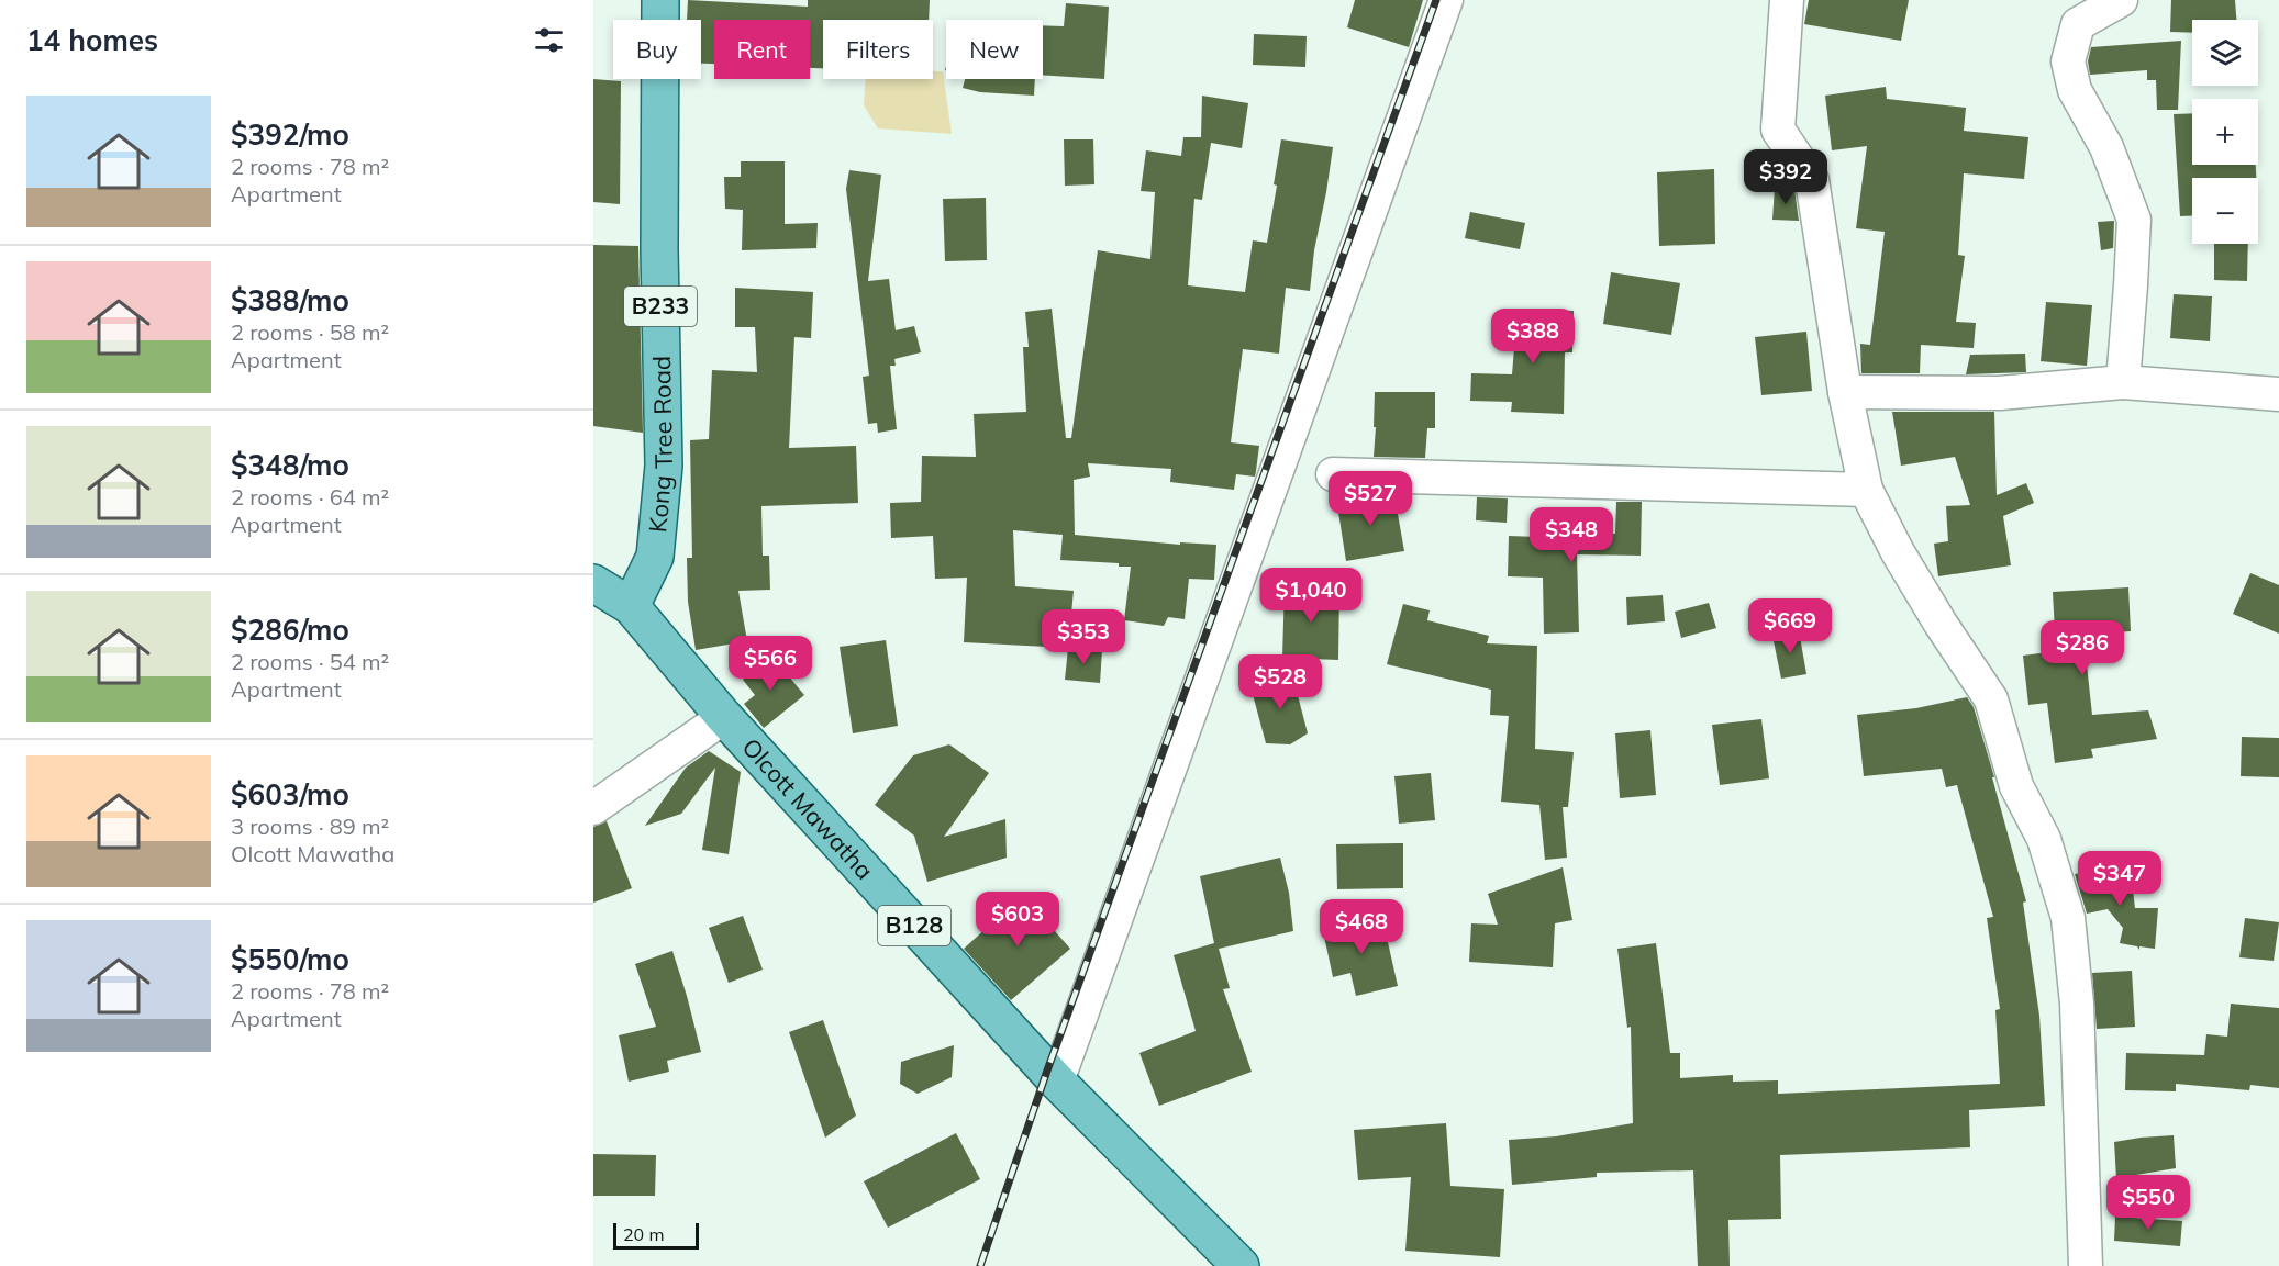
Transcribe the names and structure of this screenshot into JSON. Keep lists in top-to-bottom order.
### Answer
{
  "streets": {
    "main road": [
      "B233",
      "Kong Tree Road",
      "Olcott Mawatha",
      "B128"
    ]
  },
  "crossings": [
    ["Kong Tree Road", "Olcott Mawatha"]
  ],
  "scale_bar": "20 m",
  "page": {
    "heading": "14 homes",
    "map_buttons": ["+", "−"],
    "chip": [
      "Buy",
      "Rent",
      "Filters",
      "New"
    ],
    "list": [
      {
        "name": "$392/mo",
        "note": "2 rooms · 78 m² · Apartment"
      },
      {
        "name": "$388/mo",
        "note": "2 rooms · 58 m² · Apartment"
      },
      {
        "name": "$348/mo",
        "note": "2 rooms · 64 m² · Apartment"
      },
      {
        "name": "$286/mo",
        "note": "2 rooms · 54 m² · Apartment"
      },
      {
        "name": "$603/mo",
        "note": "3 rooms · 89 m² · Olcott Mawatha"
      },
      {
        "name": "$550/mo",
        "note": "2 rooms · 78 m² · Apartment"
      }
    ],
    "price": [
      "$392",
      "$388",
      "$527",
      "$348",
      "$1,040",
      "$669",
      "$353",
      "$286",
      "$566",
      "$528",
      "$347",
      "$603",
      "$468",
      "$550"
    ],
    "scale": "20 m"
  }
}
